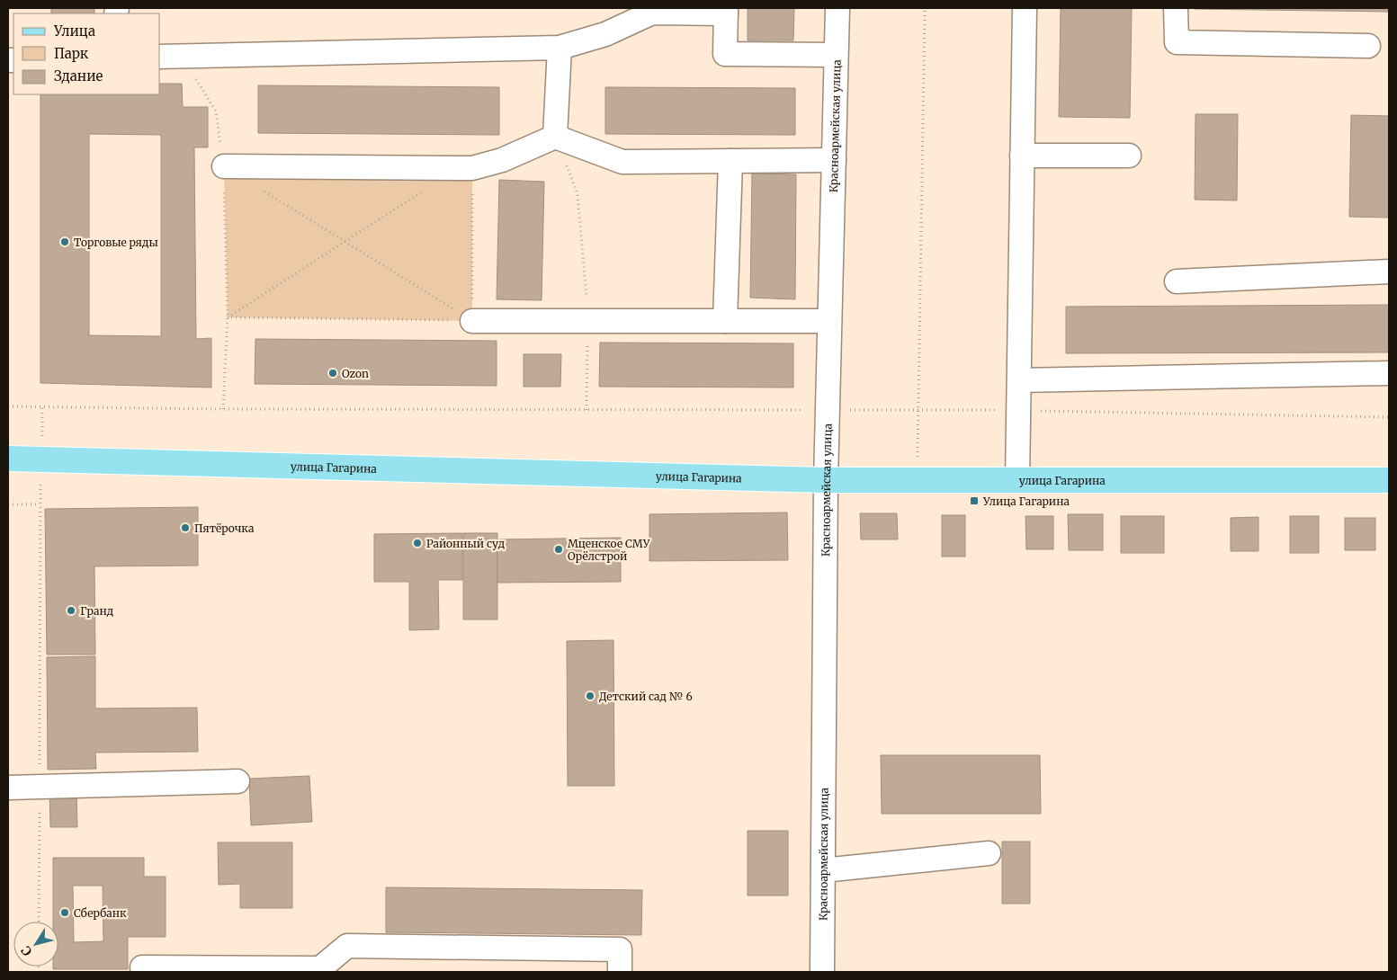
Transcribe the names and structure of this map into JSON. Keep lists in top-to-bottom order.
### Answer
{
  "streets": {
    "main road": ["улица Гагарина"],
    "street": ["Красноармейская улица"]
  },
  "crossings": [
    ["Красноармейская улица", "улица Гагарина"]
  ],
  "places": {
    "other": [
      "Торговые ряды",
      "Ozon",
      "Пятёрочка",
      "Районный суд",
      "Мценское СМУ Орёлстрой",
      "Гранд",
      "Детский сад № 6",
      "Сбербанк"
    ],
    "transit": ["Улица Гагарина"]
  },
  "legend": ["Улица", "Парк", "Здание"],
  "north": "bottom left"
}
